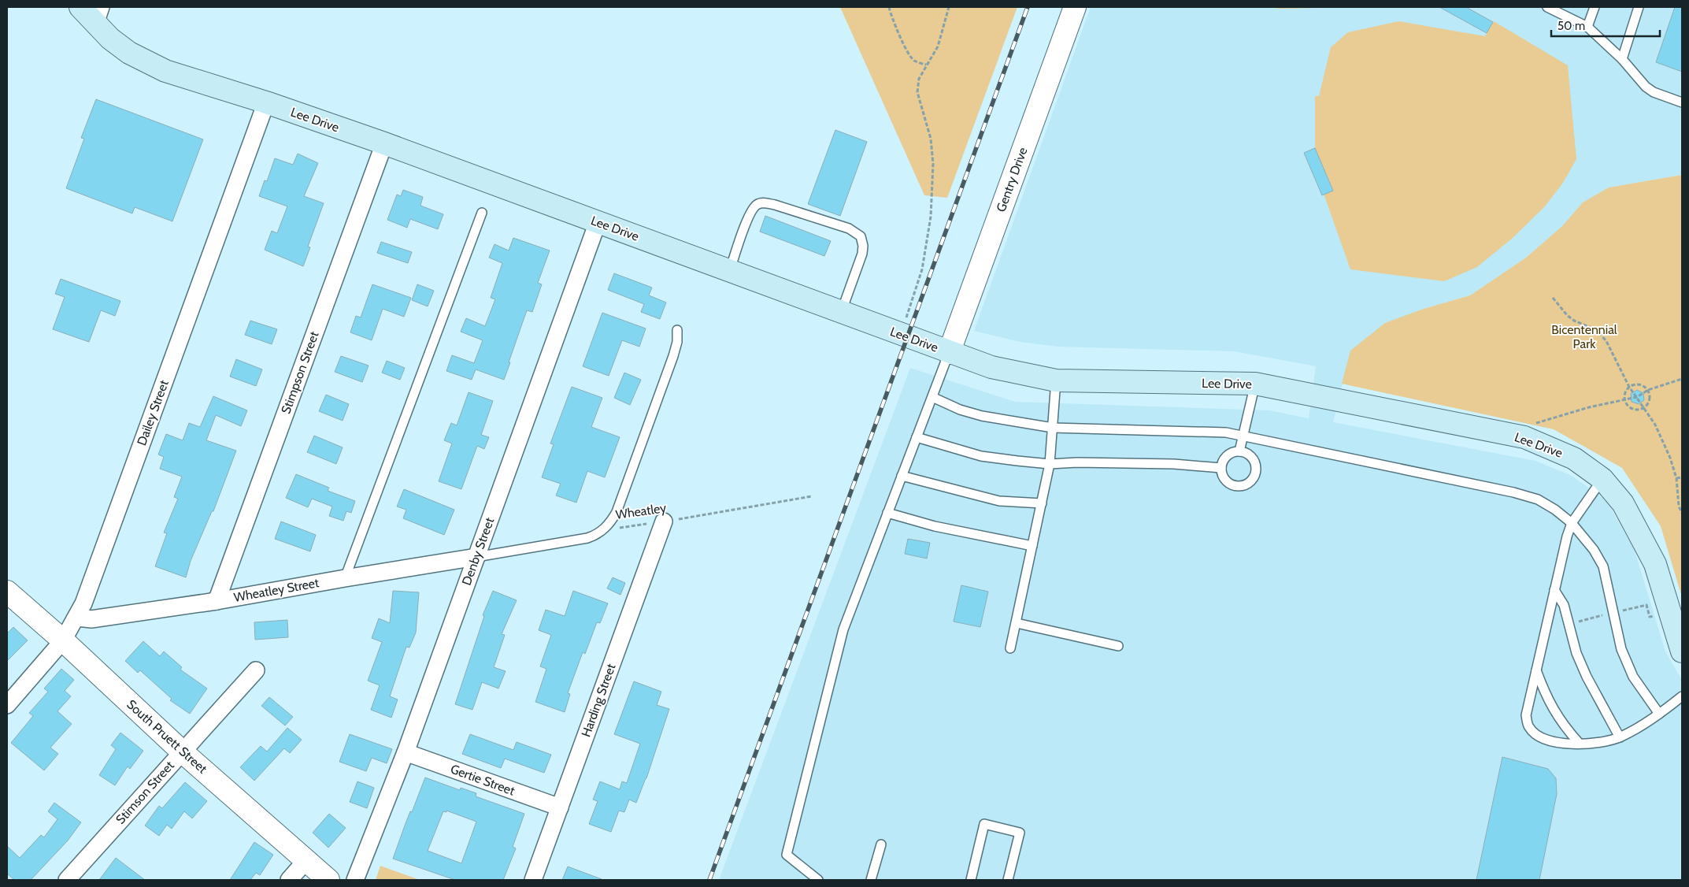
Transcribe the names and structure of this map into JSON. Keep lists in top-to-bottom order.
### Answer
{
  "streets": {
    "main road": ["Lee Drive"],
    "street": [
      "Gentry Drive",
      "Stimpson Street",
      "Dailey Street",
      "Denby Street",
      "Wheatley Street",
      "Harding Street",
      "South Pruett Street",
      "Gertie Street",
      "Stimson Street"
    ],
    "lane": ["Wheatley"]
  },
  "crossings": [
    ["Lee Drive", "Gentry Drive"],
    ["Lee Drive", "Stimpson Street"],
    ["Lee Drive", "Dailey Street"],
    ["Lee Drive", "Denby Street"],
    ["Stimpson Street", "Wheatley Street"],
    ["Dailey Street", "Wheatley Street"],
    ["Dailey Street", "South Pruett Street"],
    ["Wheatley", "Denby Street"],
    ["Wheatley", "Wheatley Street"],
    ["Wheatley", "Harding Street"],
    ["Denby Street", "Wheatley Street"],
    ["Denby Street", "Gertie Street"],
    ["Harding Street", "Gertie Street"],
    ["South Pruett Street", "Stimson Street"]
  ],
  "parks": ["Bicentennial Park"],
  "scale_bar": "50 m"
}
